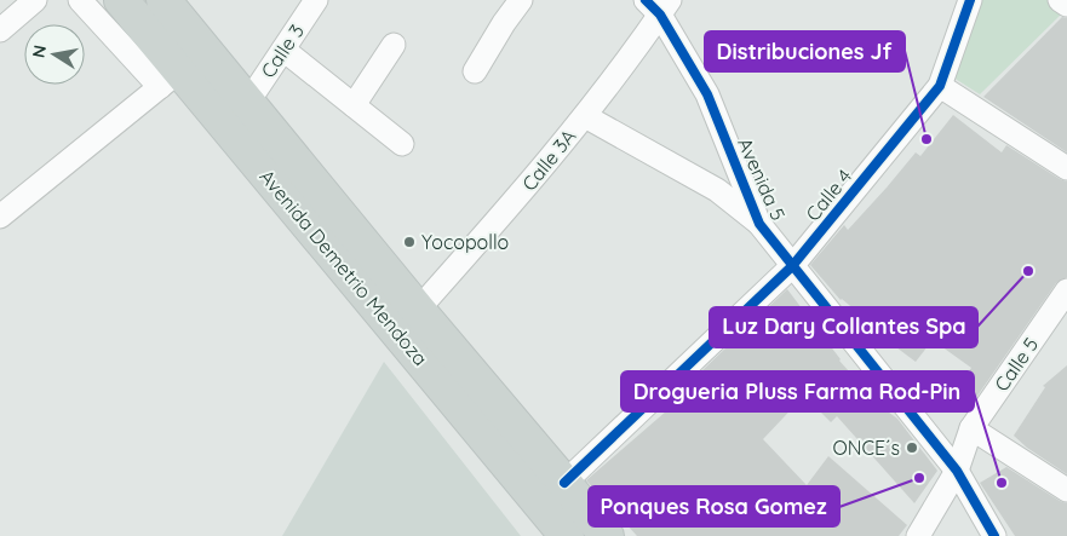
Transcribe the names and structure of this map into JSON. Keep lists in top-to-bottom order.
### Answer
{
  "streets": {
    "main road": ["Avenida Demetrio Mendoza"],
    "street": [
      "Calle 3",
      "Calle 3A",
      "Avenida 5",
      "Calle 4",
      "Calle 5"
    ]
  },
  "crossings": [
    ["Calle 3", "Avenida Demetrio Mendoza"],
    ["Calle 3A", "Avenida 5"],
    ["Calle 3A", "Avenida Demetrio Mendoza"],
    ["Avenida 5", "Calle 4"],
    ["Avenida 5", "Calle 5"],
    ["Calle 4", "Avenida Demetrio Mendoza"]
  ],
  "places": [
    "Distribuciones Jf",
    "Yocopollo",
    "Luz Dary Collantes Spa",
    "ONCE´s",
    "Ponques Rosa Gomez",
    "Drogueria Pluss Farma Rod-Pin"
  ],
  "north": "left"
}
